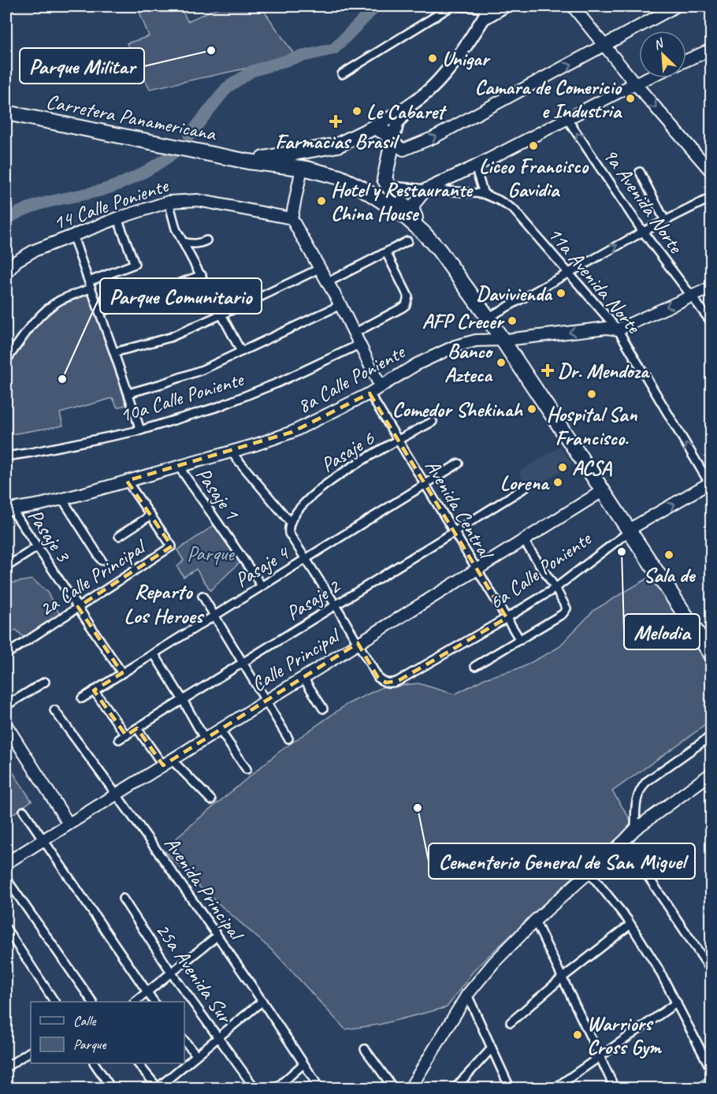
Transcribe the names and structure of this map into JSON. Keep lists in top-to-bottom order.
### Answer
{
  "streets": {
    "highway": ["Carretera Panamericana"],
    "street": [
      "9a Avenida Norte",
      "14 Calle Poniente",
      "11a Avenida Norte",
      "8a Calle Poniente",
      "10a Calle Poniente",
      "Pasaje 6",
      "Pasaje 1",
      "Avenida Central",
      "Pasaje 3",
      "Pasaje 4",
      "6a Calle Poniente",
      "2a Calle Principal",
      "Pasaje 2",
      "Calle Principal",
      "Avenida Principal",
      "25a Avenida Sur"
    ]
  },
  "crossings": [
    ["9a Avenida Norte", "8a Calle Poniente"],
    ["11a Avenida Norte", "8a Calle Poniente"],
    ["11a Avenida Norte", "6a Calle Poniente"],
    ["8a Calle Poniente", "Pasaje 1"],
    ["8a Calle Poniente", "Avenida Central"],
    ["8a Calle Poniente", "Pasaje 3"],
    ["Pasaje 6", "Pasaje 1"],
    ["Pasaje 6", "Avenida Central"],
    ["Pasaje 1", "Pasaje 4"],
    ["Avenida Central", "Pasaje 4"],
    ["Avenida Central", "6a Calle Poniente"],
    ["Avenida Central", "Pasaje 2"],
    ["Avenida Central", "Calle Principal"],
    ["Pasaje 3", "Pasaje 4"],
    ["Pasaje 3", "2a Calle Principal"],
    ["6a Calle Poniente", "Calle Principal"],
    ["Calle Principal", "Avenida Principal"]
  ],
  "one_way": ["11a Avenida Norte"],
  "districts": ["Reparto Los Heroes"],
  "parks": ["Parque"],
  "places": {
    "other": [
      "Parque Militar",
      "Unigar",
      "Camara de Comericio e Industria",
      "Le Cabaret",
      "Liceo Francisco Gavidia",
      "Hotel y Restaurante China House",
      "Davivienda",
      "AFP Crecer",
      "Banco Azteca",
      "Parque Comunitario",
      "Hospital San Francisco.",
      "Comedor Shekinah",
      "ACSA",
      "Lorena",
      "Melodia",
      "Sala de",
      "Cementerio General de San Miguel",
      "Warriors Cross Gym"
    ],
    "health": ["Farmacias Brasil", "Dr. Mendoza"]
  },
  "legend": ["Calle", "Parque"],
  "north": "top left"
}
